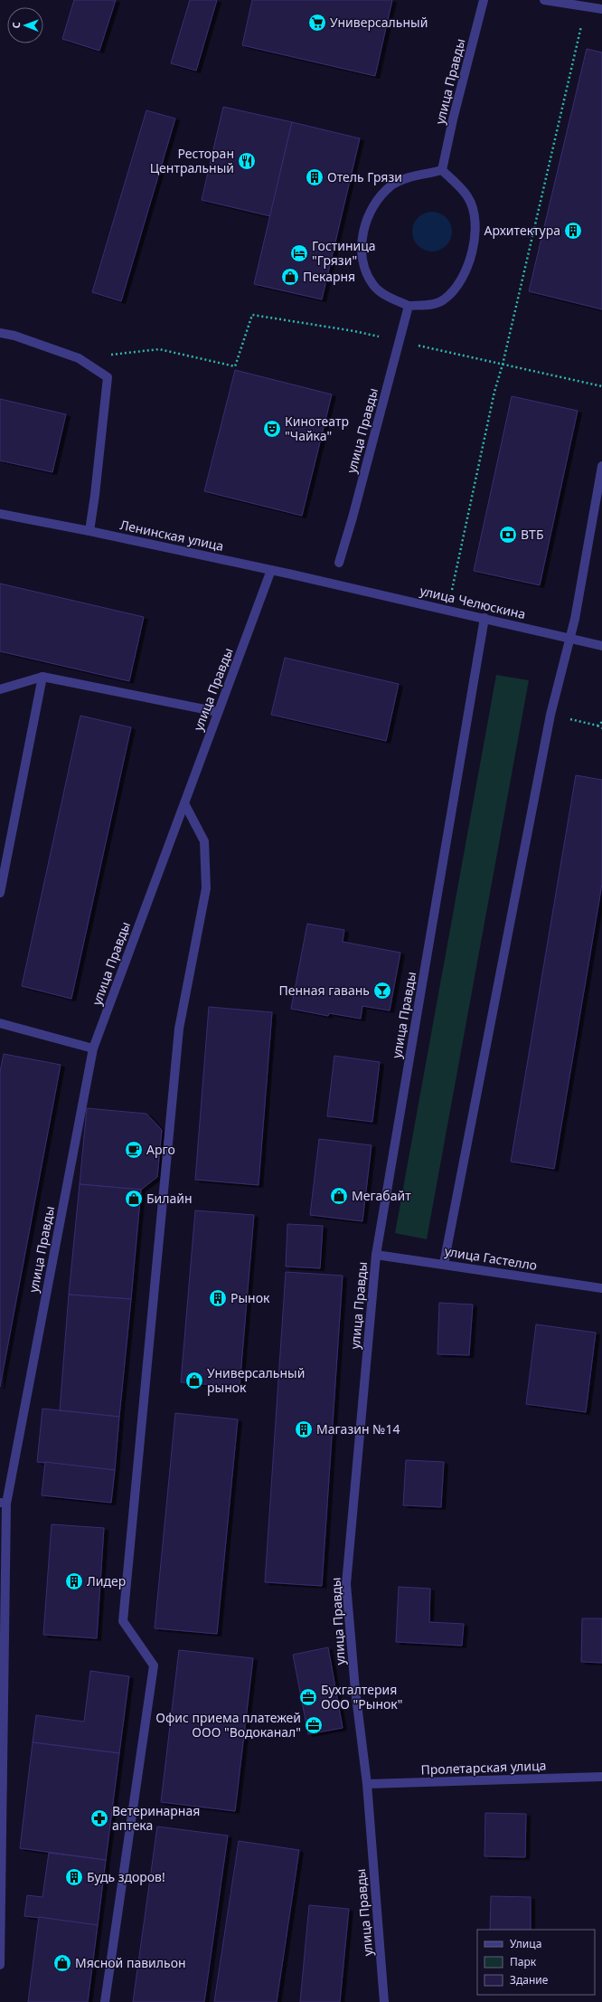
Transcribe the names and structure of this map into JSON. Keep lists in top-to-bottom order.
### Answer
{
  "streets": {
    "street": [
      "улица Правды",
      "Ленинская улица",
      "улица Челюскина",
      "улица Гастелло",
      "Пролетарская улица"
    ]
  },
  "crossings": [
    ["улица Правды", "Ленинская улица"],
    ["улица Правды", "улица Челюскина"],
    ["улица Правды", "улица Гастелло"],
    ["улица Правды", "Пролетарская улица"],
    ["Ленинская улица", "улица Челюскина"]
  ],
  "places": {
    "supermarket": ["Универсальный"],
    "restaurant": ["Ресторан Центральный"],
    "building": [
      "Отель Грязи",
      "Архитектура",
      "Рынок",
      "Магазин №14",
      "Лидер",
      "Будь здоров!"
    ],
    "hotel": ["Гостиница \"Грязи\""],
    "shop": [
      "Пекарня",
      "Мегабайт",
      "Билайн",
      "Универсальный рынок",
      "Мясной павильон"
    ],
    "theatre": ["Кинотеатр \"Чайка\""],
    "bank": ["ВТБ"],
    "bar": ["Пенная гавань"],
    "cafe": ["Арго"],
    "office": ["Бухгалтерия ООО \"Рынок\"", "Офис приема платежей ООО \"Водоканал\""],
    "pharmacy": ["Ветеринарная аптека"]
  },
  "legend": ["Улица", "Парк", "Здание"],
  "north": "left"
}
